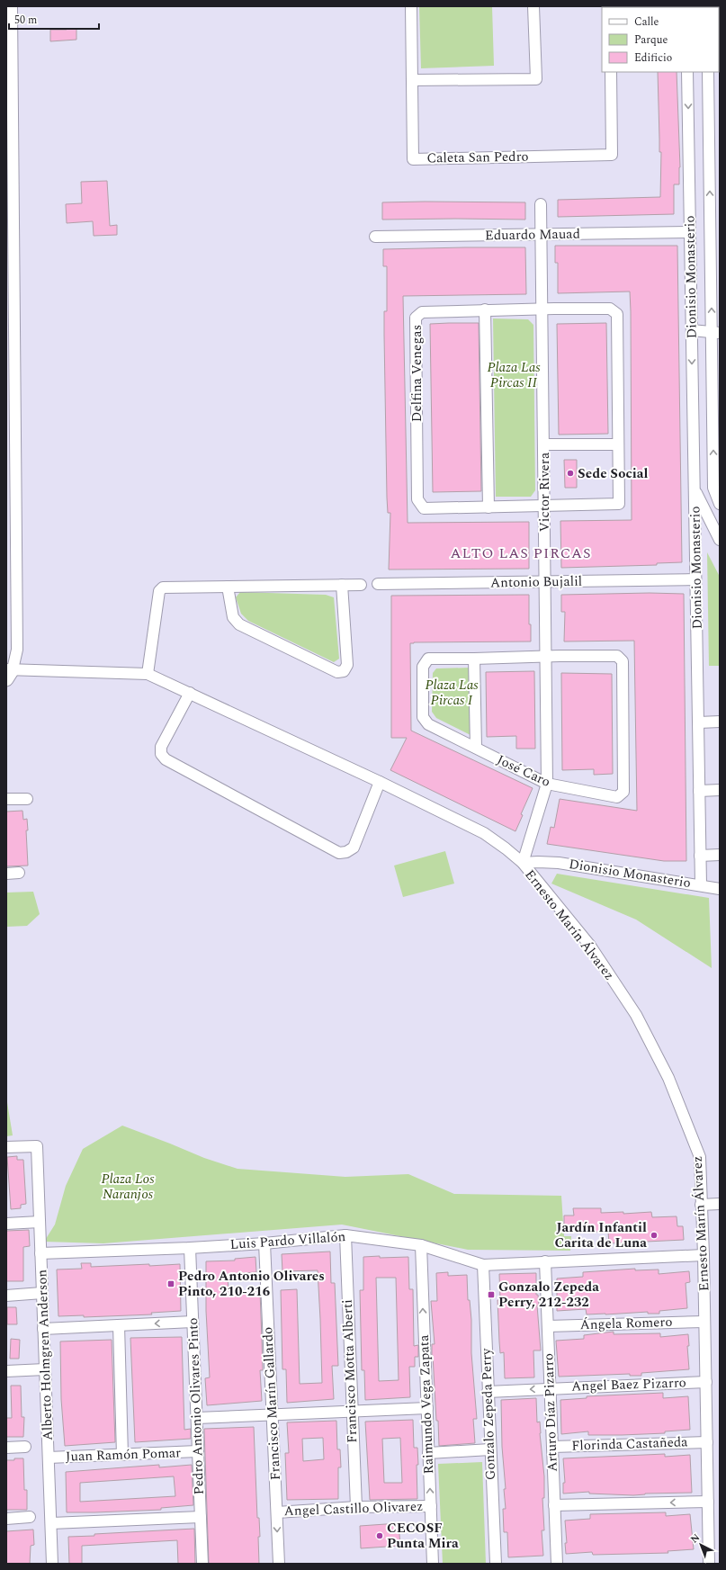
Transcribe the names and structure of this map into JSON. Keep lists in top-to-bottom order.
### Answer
{
  "streets": {
    "street": [
      "Caleta San Pedro",
      "Eduardo Mauad",
      "Dionisio Monasterio",
      "Delfina Venegas",
      "Victor Rivera",
      "Antonio Bujalil",
      "José Caro",
      "Ernesto Marín Álvarez",
      "Luis Pardo Villalón",
      "Ángela Romero",
      "Alberto Holmgren Anderson",
      "Francisco Motta Alberti",
      "Angel Baez Pizarro",
      "Francisco Marín Gallardo",
      "Raimundo Vega Zapata",
      "Pedro Antonio Olivares Pinto",
      "Arturo Díaz Pizarro",
      "Gonzalo Zepeda Perry",
      "Florinda Castañeda",
      "Juan Ramón Pomar",
      "Angel Castillo Olivarez"
    ]
  },
  "crossings": [
    ["Eduardo Mauad", "Dionisio Monasterio"],
    ["Eduardo Mauad", "Victor Rivera"],
    ["Dionisio Monasterio", "Victor Rivera"],
    ["Dionisio Monasterio", "Antonio Bujalil"],
    ["Dionisio Monasterio", "Ernesto Marín Álvarez"],
    ["Delfina Venegas", "Victor Rivera"],
    ["Victor Rivera", "Antonio Bujalil"],
    ["Victor Rivera", "José Caro"],
    ["Victor Rivera", "Ernesto Marín Álvarez"],
    ["Ernesto Marín Álvarez", "Luis Pardo Villalón"],
    ["Ernesto Marín Álvarez", "Ángela Romero"],
    ["Ernesto Marín Álvarez", "Angel Baez Pizarro"],
    ["Ernesto Marín Álvarez", "Florinda Castañeda"],
    ["Luis Pardo Villalón", "Alberto Holmgren Anderson"],
    ["Luis Pardo Villalón", "Francisco Motta Alberti"],
    ["Luis Pardo Villalón", "Francisco Marín Gallardo"],
    ["Luis Pardo Villalón", "Raimundo Vega Zapata"],
    ["Luis Pardo Villalón", "Pedro Antonio Olivares Pinto"],
    ["Luis Pardo Villalón", "Arturo Díaz Pizarro"],
    ["Luis Pardo Villalón", "Gonzalo Zepeda Perry"],
    ["Ángela Romero", "Arturo Díaz Pizarro"],
    ["Alberto Holmgren Anderson", "Juan Ramón Pomar"],
    ["Francisco Motta Alberti", "Angel Castillo Olivarez"],
    ["Angel Baez Pizarro", "Arturo Díaz Pizarro"],
    ["Angel Baez Pizarro", "Gonzalo Zepeda Perry"],
    ["Francisco Marín Gallardo", "Angel Castillo Olivarez"],
    ["Raimundo Vega Zapata", "Angel Castillo Olivarez"],
    ["Pedro Antonio Olivares Pinto", "Juan Ramón Pomar"],
    ["Arturo Díaz Pizarro", "Florinda Castañeda"]
  ],
  "one_way": ["Raimundo Vega Zapata"],
  "districts": ["ALTO LAS PIRCAS"],
  "parks": ["Plaza Las Pircas II", "Plaza Las Pircas I", "Plaza Los Naranjos"],
  "places": {
    "other": ["Sede Social", "Jardín Infantil Carita de Luna", "CECOSF Punta Mira"],
    "transit": ["Pedro Antonio Olivares Pinto, 210-216", "Gonzalo Zepeda Perry, 212-232"]
  },
  "legend": ["Calle", "Parque", "Edificio"],
  "scale_bar": "50 m",
  "north": "top left"
}
